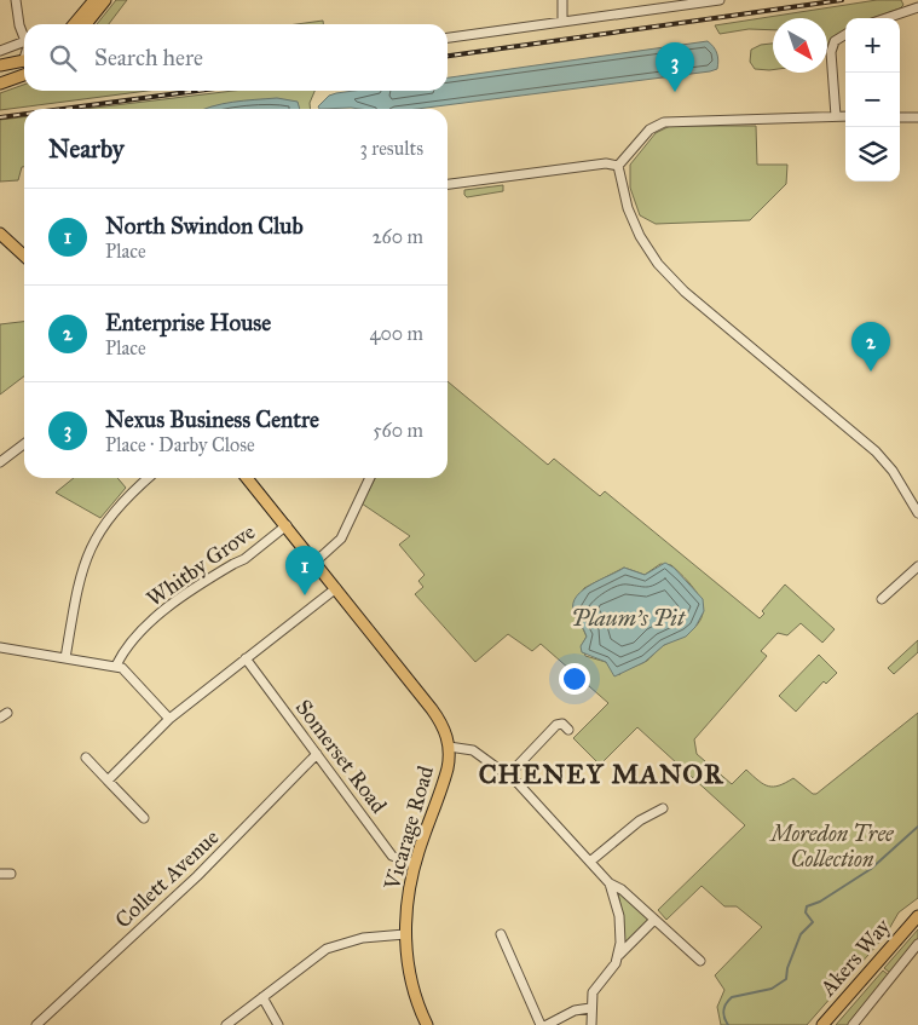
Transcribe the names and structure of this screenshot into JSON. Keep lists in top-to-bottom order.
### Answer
{
  "streets": {
    "main road": ["Vicarage Road", "Akers Way"],
    "street": ["Whitby Grove", "Somerset Road", "Collett Avenue"]
  },
  "crossings": [
    ["Somerset Road", "Vicarage Road"],
    ["Somerset Road", "Collett Avenue"]
  ],
  "districts": ["CHENEY MANOR"],
  "water": ["Plaum's Pit"],
  "parks": ["Moredon Tree Collection"],
  "north": "bottom right",
  "page": {
    "map_buttons": ["+", "−"],
    "search": "Search here",
    "pins": ["3", "2", "1"],
    "heading": ["Nearby", "3 results"],
    "list": [
      {
        "mark": "1",
        "name": "North Swindon Club",
        "note": "Place",
        "value": "260 m"
      },
      {
        "mark": "2",
        "name": "Enterprise House",
        "note": "Place",
        "value": "400 m"
      },
      {
        "mark": "3",
        "name": "Nexus Business Centre",
        "note": "Place · Darby Close",
        "value": "560 m"
      }
    ]
  }
}
